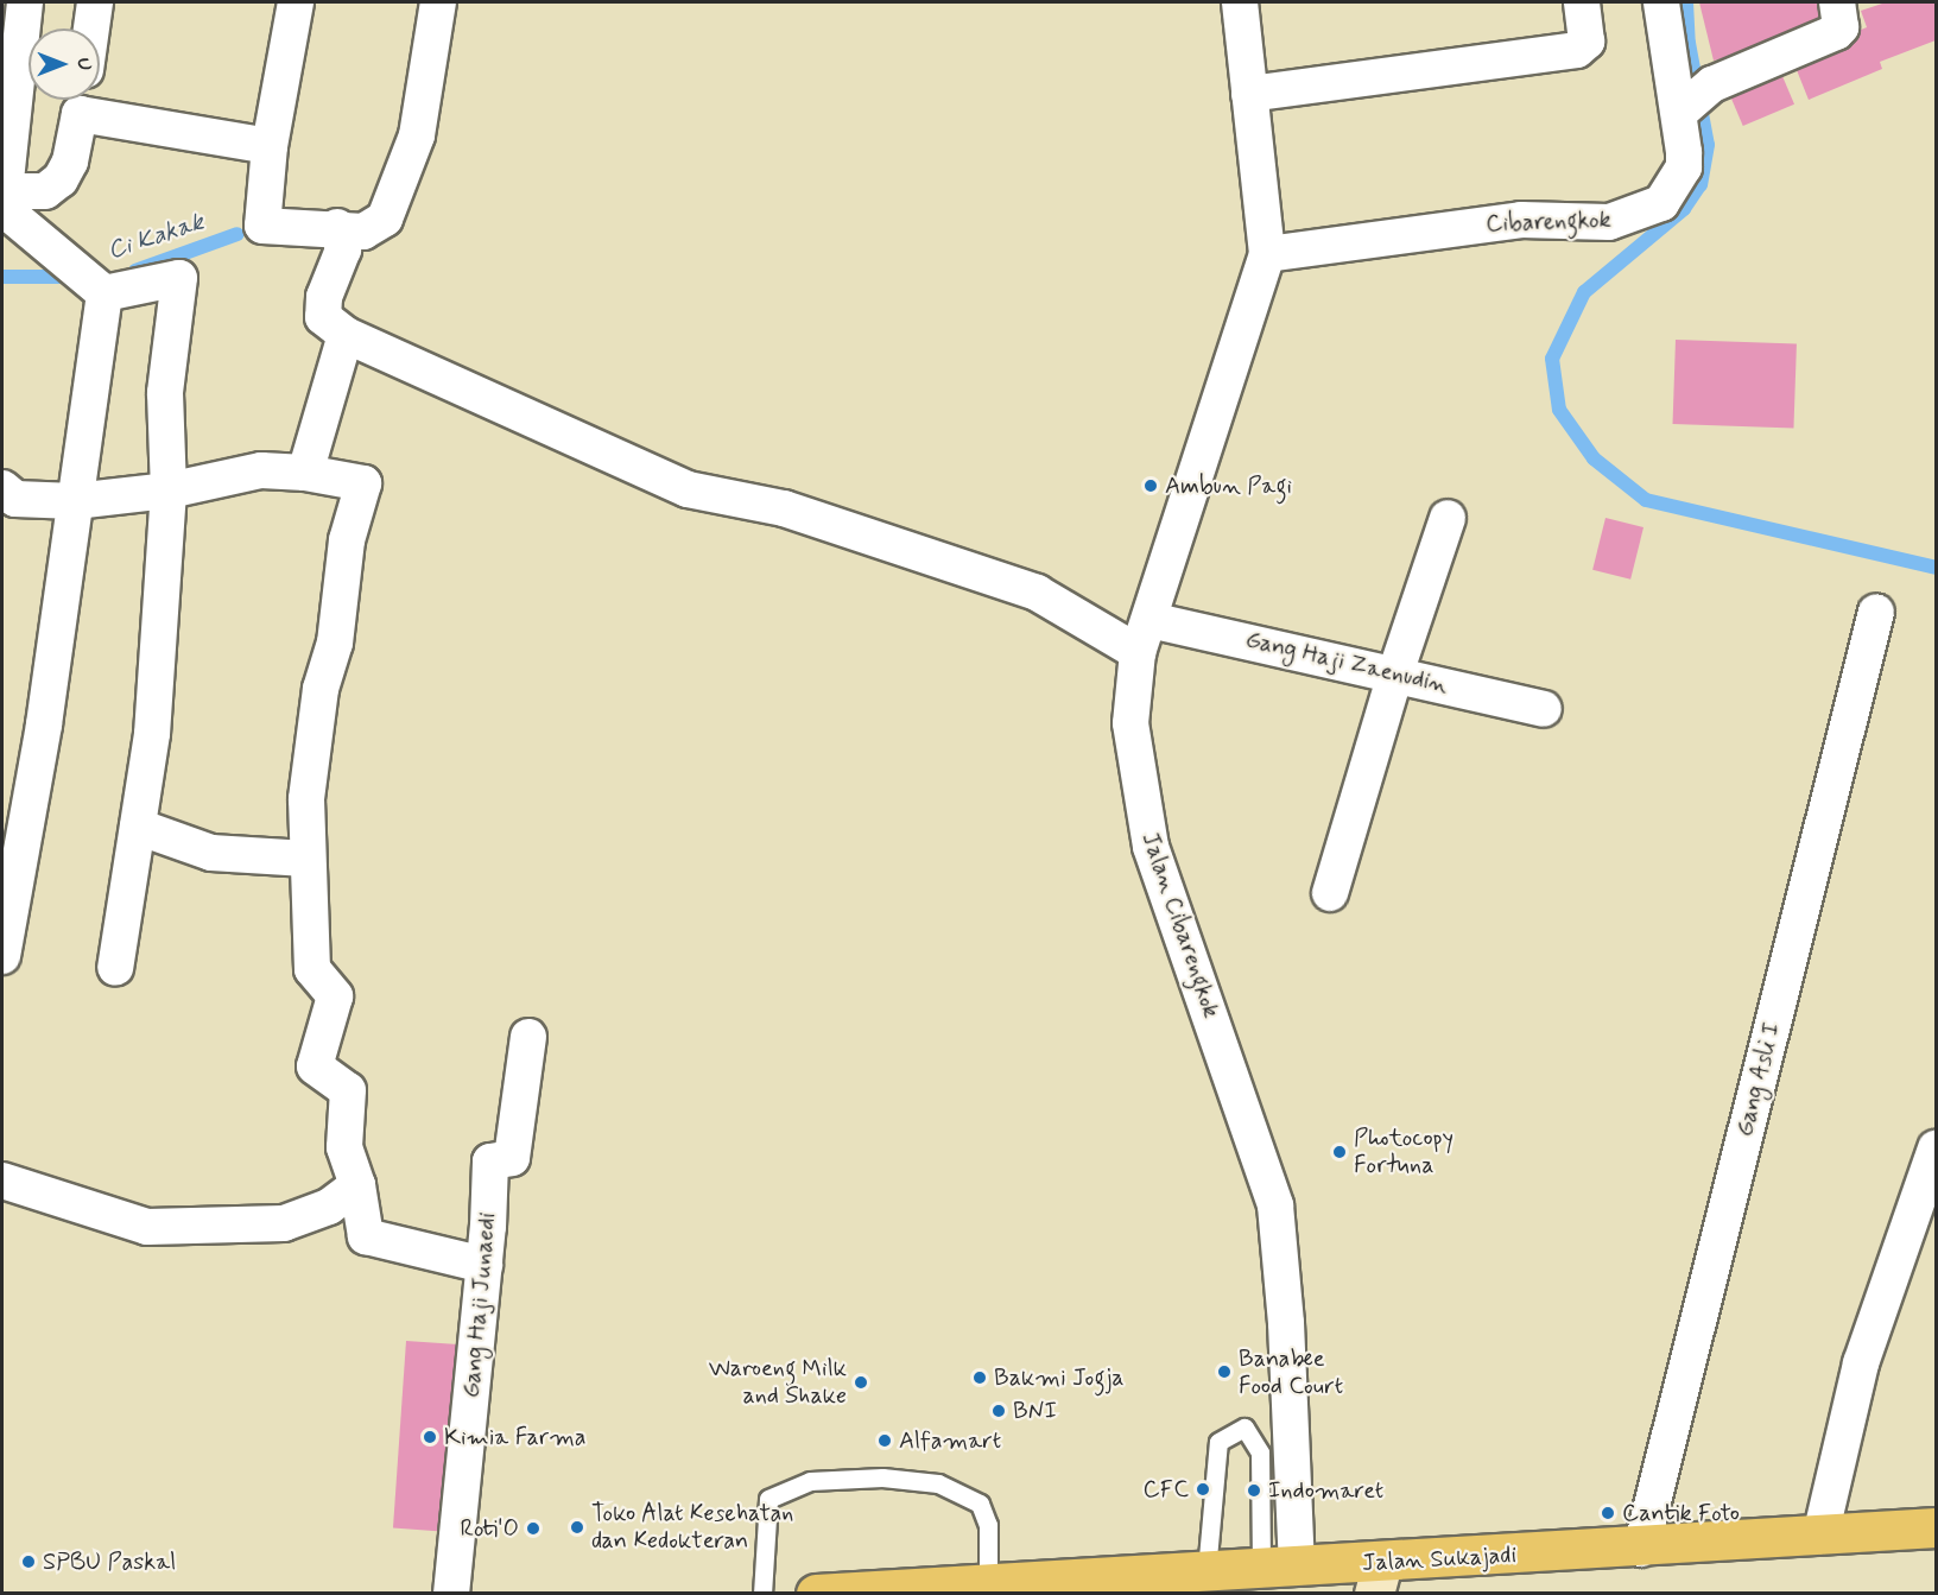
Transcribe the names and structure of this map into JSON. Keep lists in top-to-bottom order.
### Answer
{
  "streets": {
    "main road": ["Jalan Sukajadi"],
    "street": [
      "Cibarengkok",
      "Gang Haji Zaenudin",
      "Jalan Cibarengkok",
      "Gang Asli I",
      "Gang Haji Junaedi"
    ]
  },
  "crossings": [
    ["Cibarengkok", "Jalan Cibarengkok"],
    ["Gang Haji Zaenudin", "Jalan Cibarengkok"],
    ["Jalan Cibarengkok", "Jalan Sukajadi"],
    ["Gang Asli I", "Jalan Sukajadi"]
  ],
  "water": ["Ci Kakak"],
  "places": [
    "Ambun Pagi",
    "Photocopy Fortuna",
    "Banabee Food Court",
    "Bakmi Jogja",
    "Waroeng Milk and Shake",
    "BNI",
    "Kimia Farma",
    "Alfamart",
    "CFC",
    "Indomaret",
    "Cantik Foto",
    "Toko Alat Kesehatan dan Kedokteran",
    "Roti'O",
    "SPBU Paskal"
  ],
  "north": "right"
}
